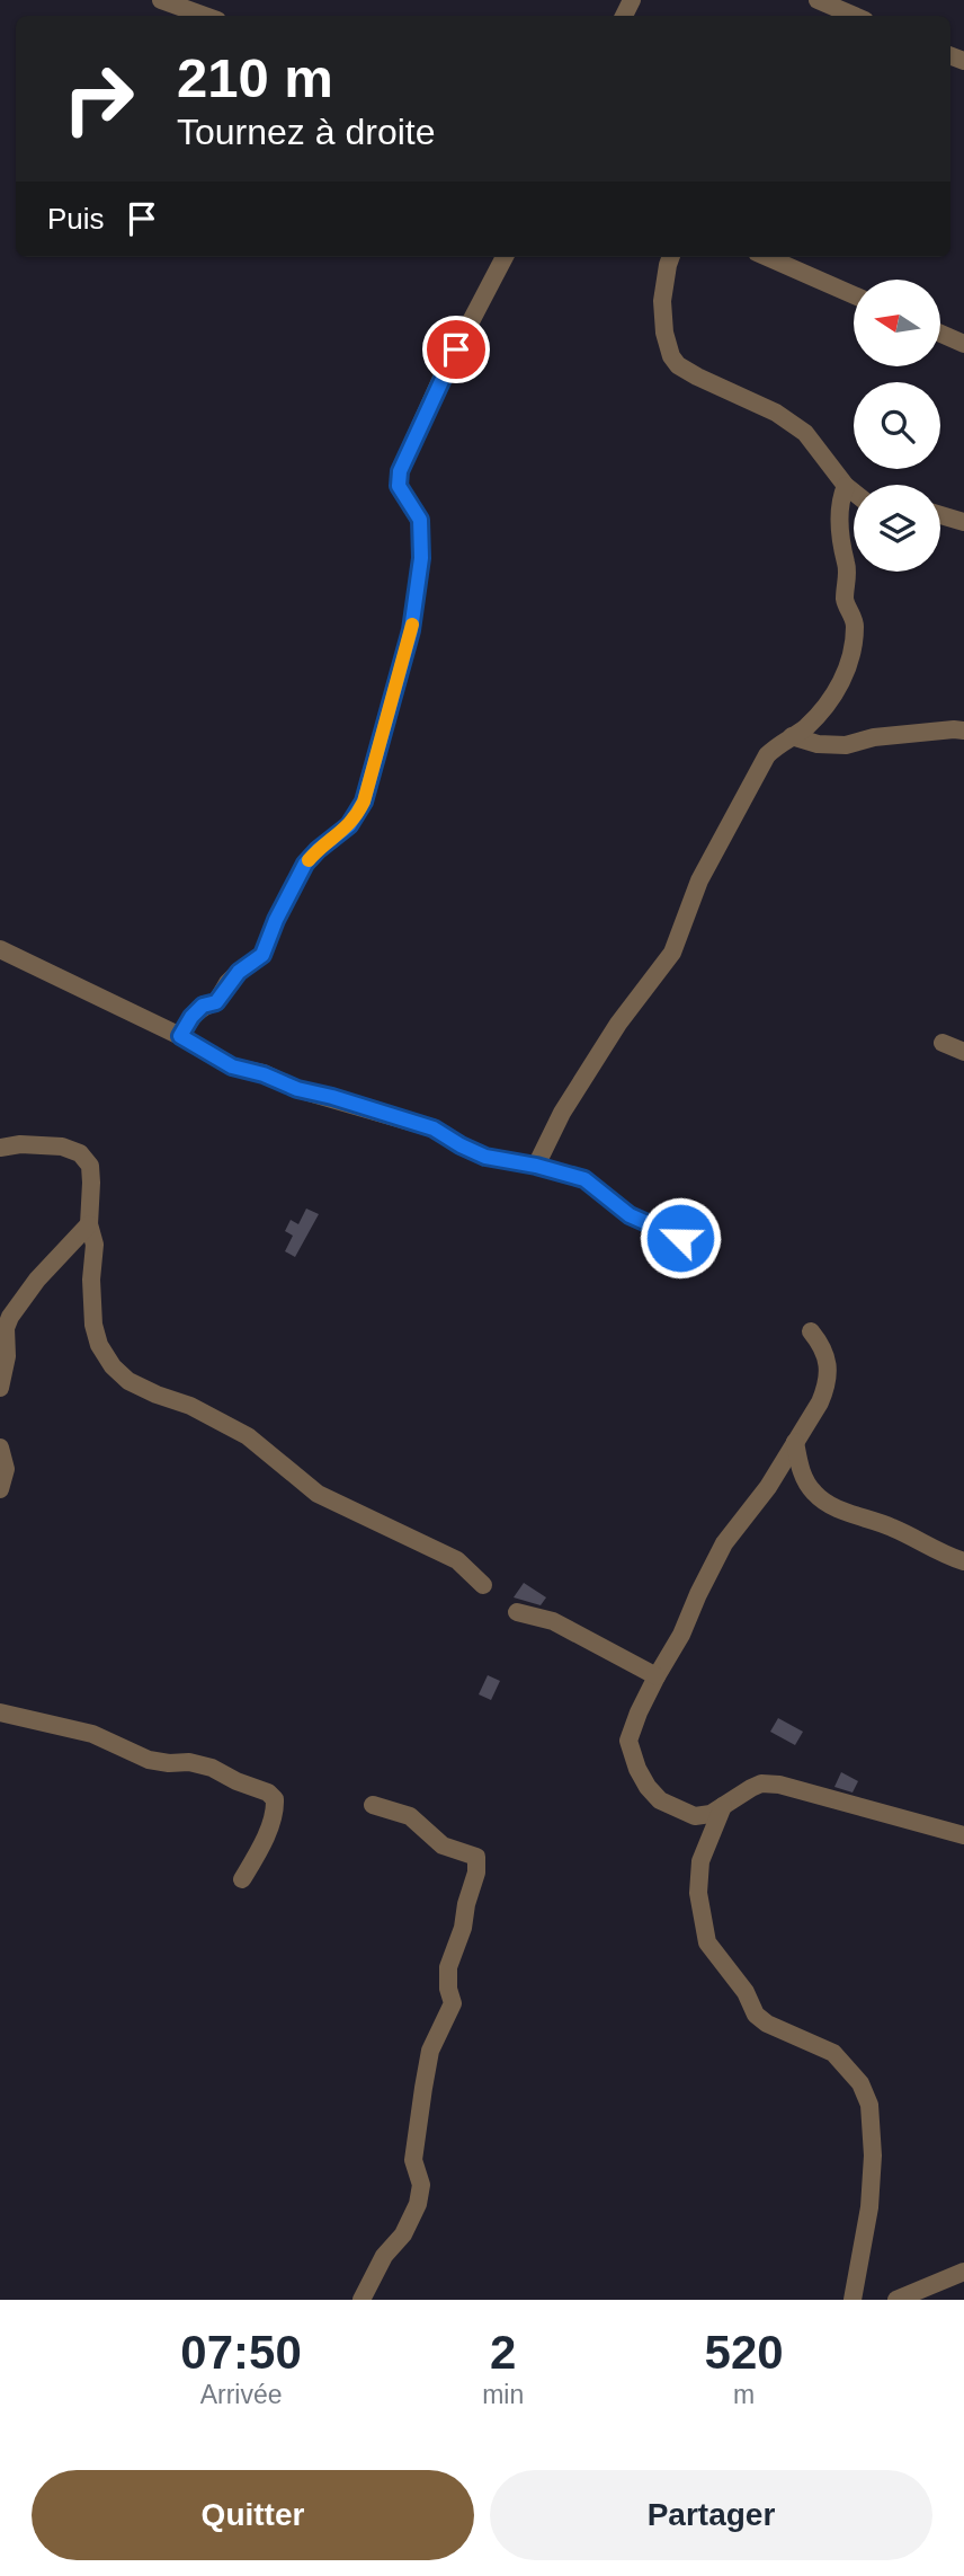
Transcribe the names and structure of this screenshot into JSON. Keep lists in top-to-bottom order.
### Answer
{
  "north": "left",
  "page": {
    "turn": ["210 m", "Tournez à droite"],
    "then": "Puis",
    "eta": [
      "07:50",
      "Arrivée",
      "2",
      "min",
      "520",
      "m"
    ],
    "buttons": ["Quitter", "Partager"]
  }
}
